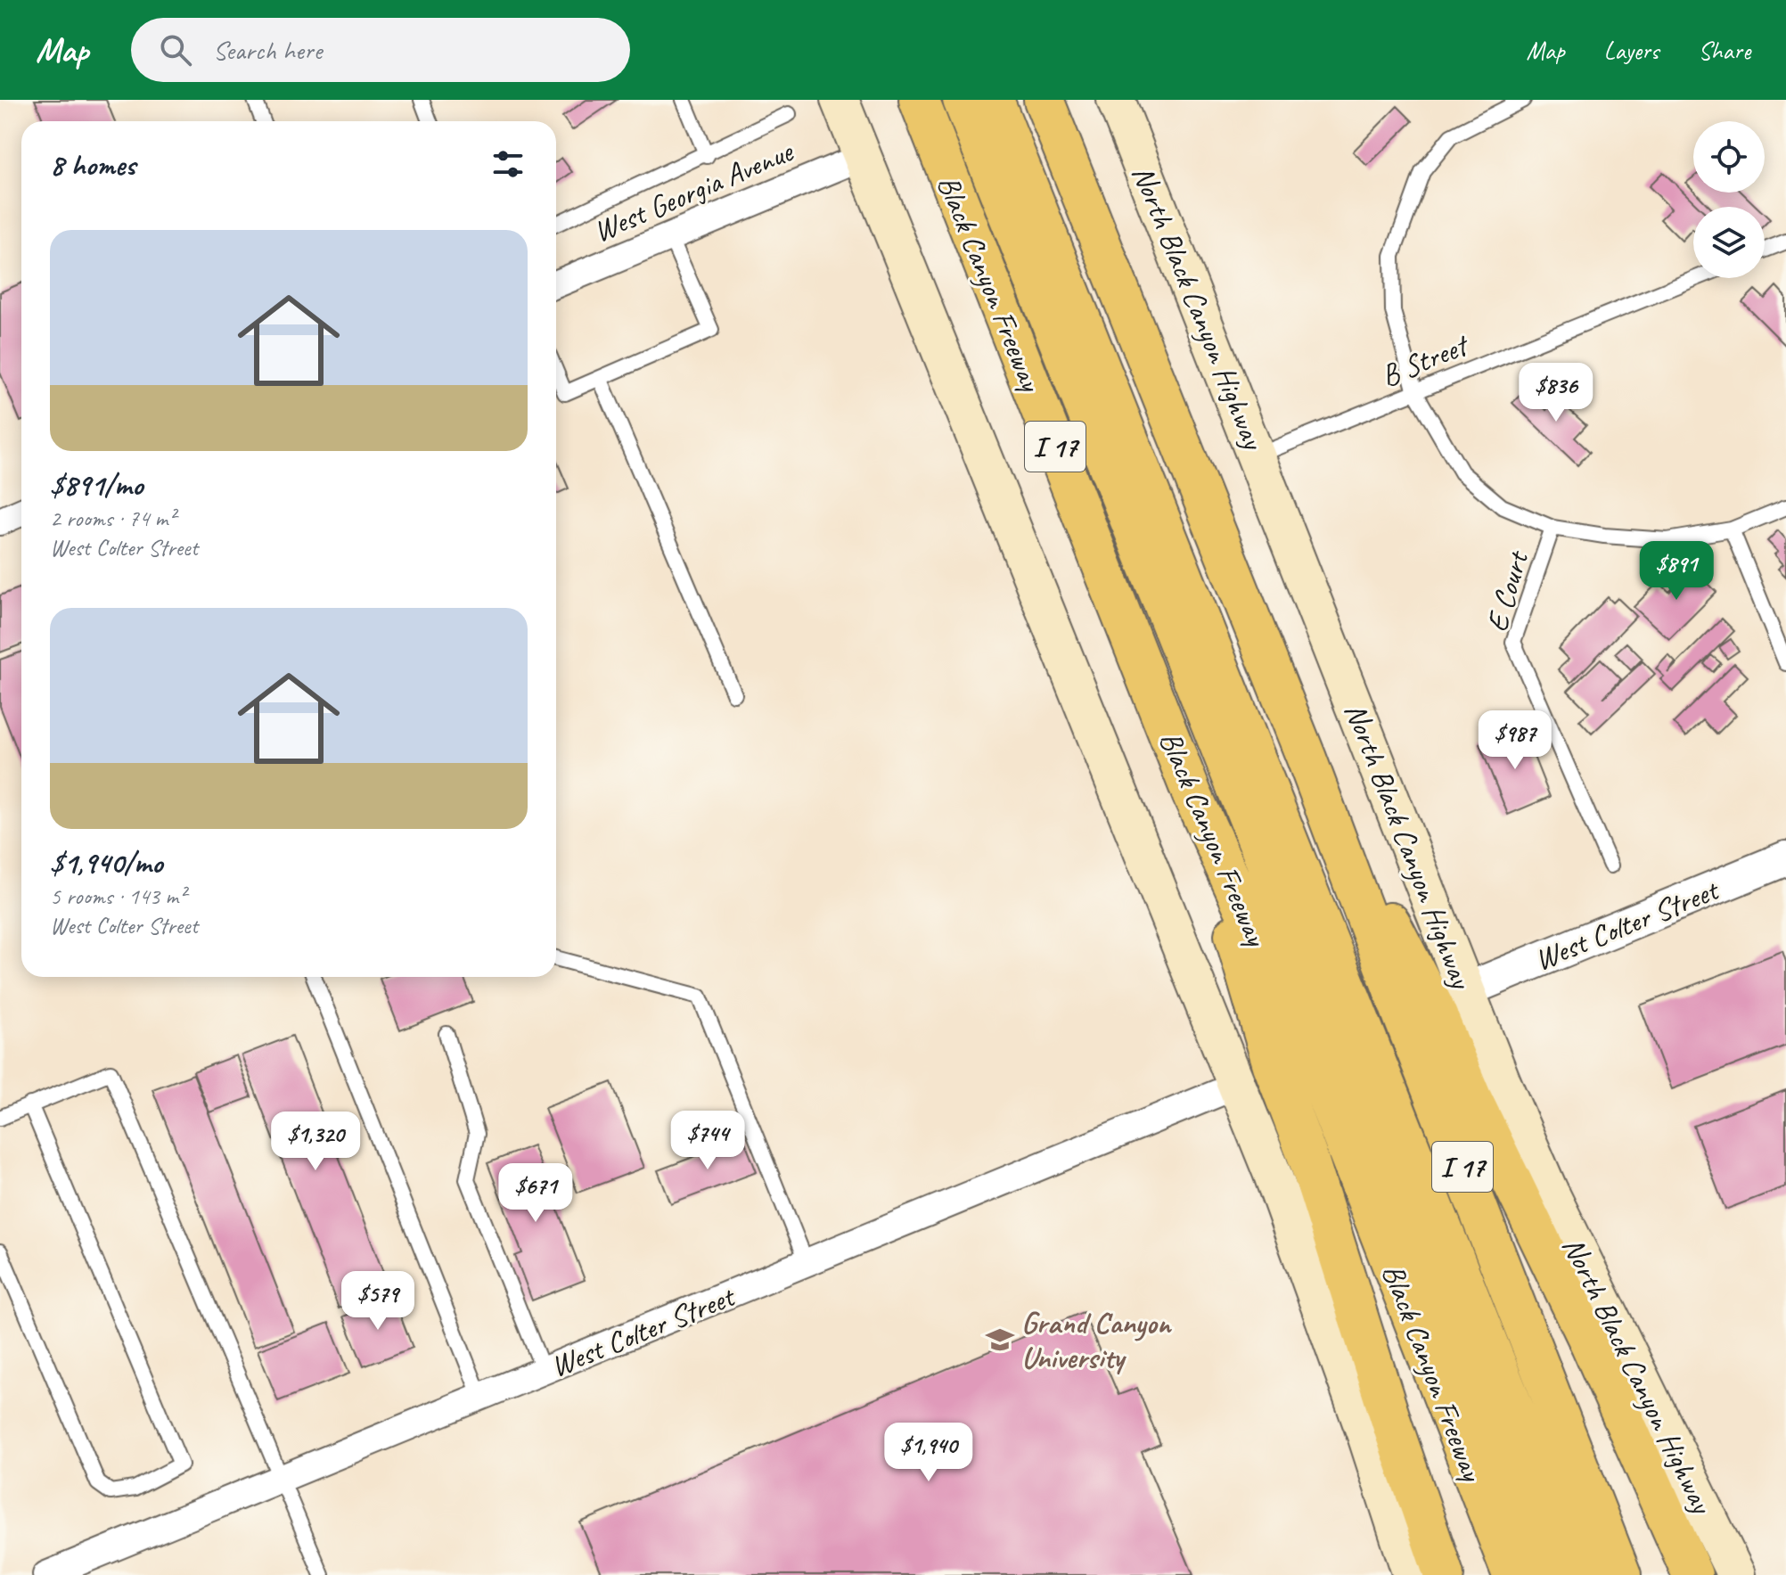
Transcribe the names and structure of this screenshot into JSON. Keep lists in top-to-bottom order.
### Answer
{
  "streets": {
    "highway": ["Black Canyon Freeway", "I 17"],
    "main road": ["North Black Canyon Highway"],
    "street": ["West Georgia Avenue", "West Colter Street"],
    "lane": ["B Street", "E Court"]
  },
  "crossings": [
    ["North Black Canyon Highway", "B Street"],
    ["North Black Canyon Highway", "West Colter Street"]
  ],
  "places": {
    "school or university": ["Grand Canyon University"]
  },
  "page": {
    "header": "Map",
    "search": "Search here",
    "nav": ["Map", "Layers", "Share"],
    "heading": "8 homes",
    "list": [
      {
        "name": "$891/mo",
        "note": "2 rooms · 74 m² · West Colter Street"
      },
      {
        "name": "$1,940/mo",
        "note": "5 rooms · 143 m² · West Colter Street"
      }
    ],
    "price": [
      "$836",
      "$891",
      "$987",
      "$744",
      "$1,320",
      "$671",
      "$579",
      "$1,940"
    ]
  }
}
